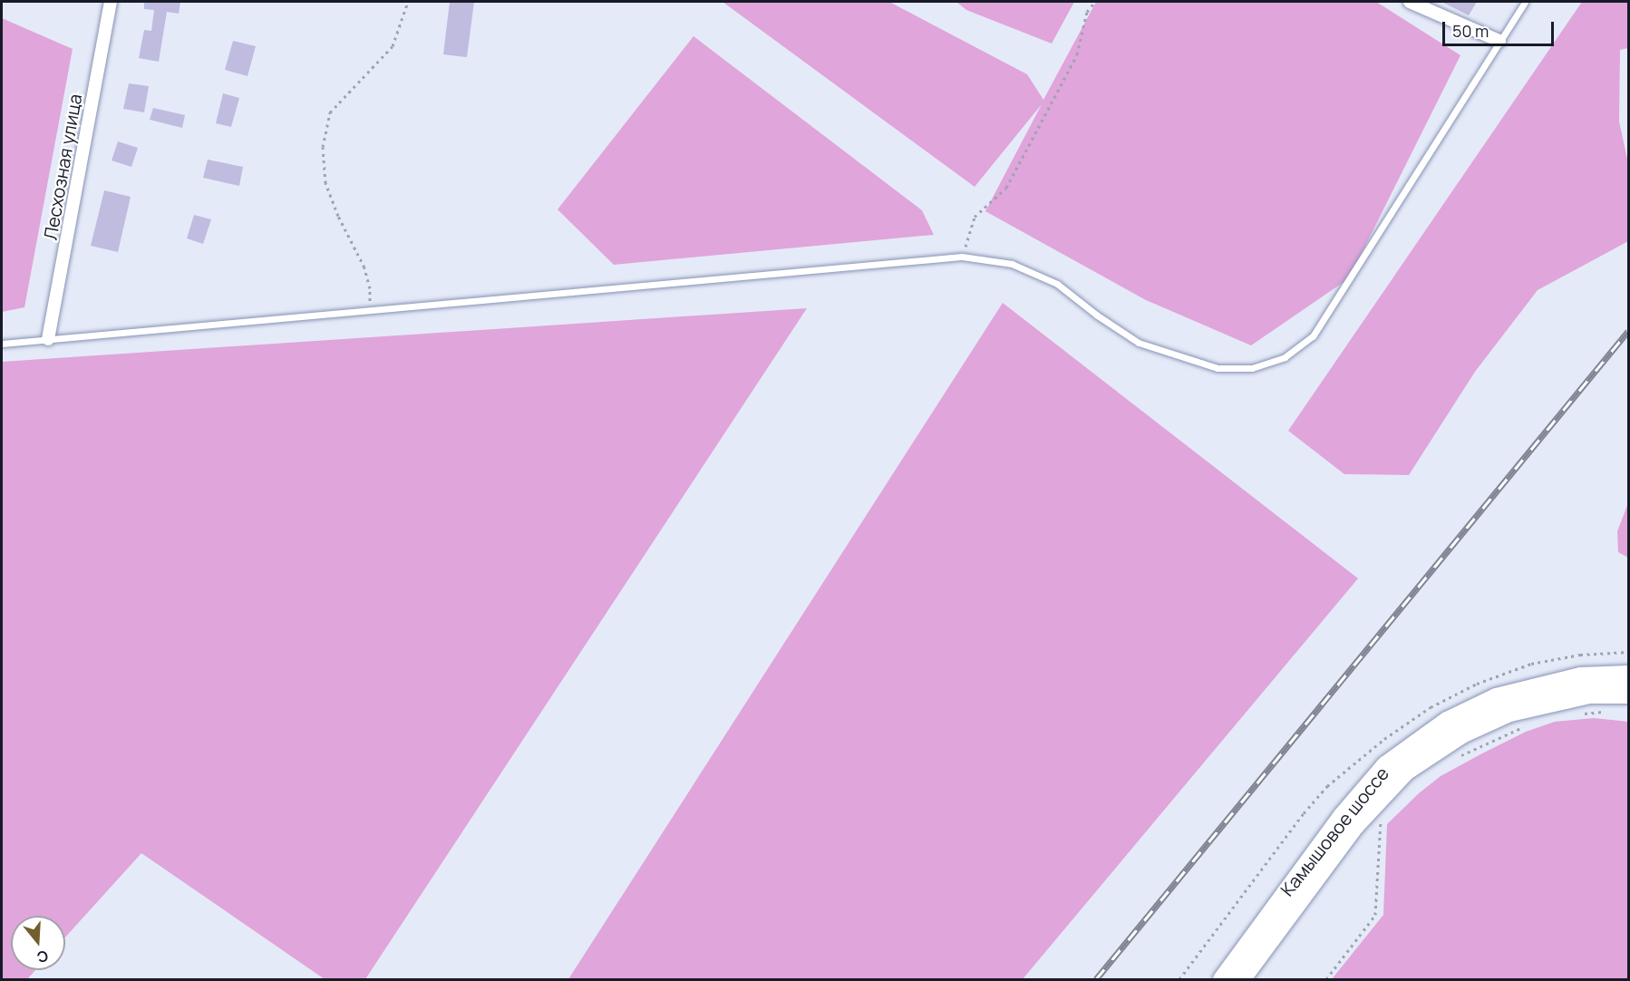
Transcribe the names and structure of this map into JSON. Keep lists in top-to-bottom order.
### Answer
{
  "streets": {
    "main road": ["Камышовое шоссе"],
    "street": ["Лесхозная улица"]
  },
  "scale_bar": "50 m",
  "north": "bottom"
}
